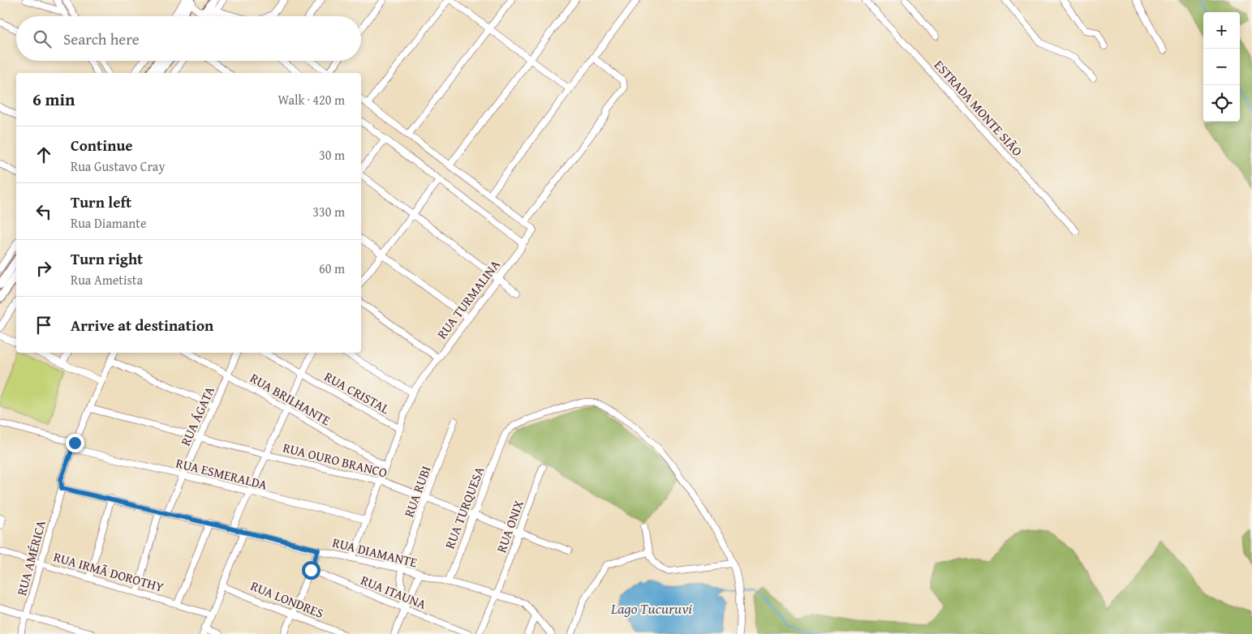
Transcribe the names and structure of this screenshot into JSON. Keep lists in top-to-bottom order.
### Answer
{
  "streets": {
    "street": [
      "ESTRADA MONTE SIÃO",
      "RUA TURMALINA",
      "RUA CRISTAL",
      "RUA BRILHANTE",
      "RUA ÁGATA",
      "RUA OURO BRANCO",
      "RUA ESMERALDA",
      "RUA RUBI",
      "RUA TURQUESA",
      "RUA ONIX",
      "RUA DIAMANTE",
      "RUA AMÉRICA",
      "RUA IRMÃ DOROTHY",
      "RUA ITAUNA",
      "RUA LONDRES"
    ]
  },
  "crossings": [
    ["RUA TURMALINA", "RUA CRISTAL"],
    ["RUA TURMALINA", "RUA BRILHANTE"],
    ["RUA TURMALINA", "RUA OURO BRANCO"],
    ["RUA TURMALINA", "RUA ESMERALDA"],
    ["RUA TURMALINA", "RUA DIAMANTE"],
    ["RUA BRILHANTE", "RUA ÁGATA"],
    ["RUA ÁGATA", "RUA OURO BRANCO"],
    ["RUA ÁGATA", "RUA ESMERALDA"],
    ["RUA ÁGATA", "RUA DIAMANTE"],
    ["RUA OURO BRANCO", "RUA RUBI"],
    ["RUA OURO BRANCO", "RUA TURQUESA"],
    ["RUA OURO BRANCO", "RUA ONIX"],
    ["RUA OURO BRANCO", "RUA AMÉRICA"],
    ["RUA ESMERALDA", "RUA AMÉRICA"],
    ["RUA RUBI", "RUA DIAMANTE"],
    ["RUA TURQUESA", "RUA DIAMANTE"],
    ["RUA ONIX", "RUA DIAMANTE"],
    ["RUA DIAMANTE", "RUA AMÉRICA"],
    ["RUA AMÉRICA", "RUA IRMÃ DOROTHY"]
  ],
  "water": ["Lago Tucuruvi"],
  "page": {
    "map_buttons": ["+", "−"],
    "search": "Search here",
    "heading": ["6 min", "Walk · 420 m"],
    "list": [
      ["Continue", "Rua Gustavo Cray", "30 m"],
      ["Turn left", "Rua Diamante", "330 m"],
      ["Turn right", "Rua Ametista", "60 m"],
      "Arrive at destination"
    ]
  }
}
